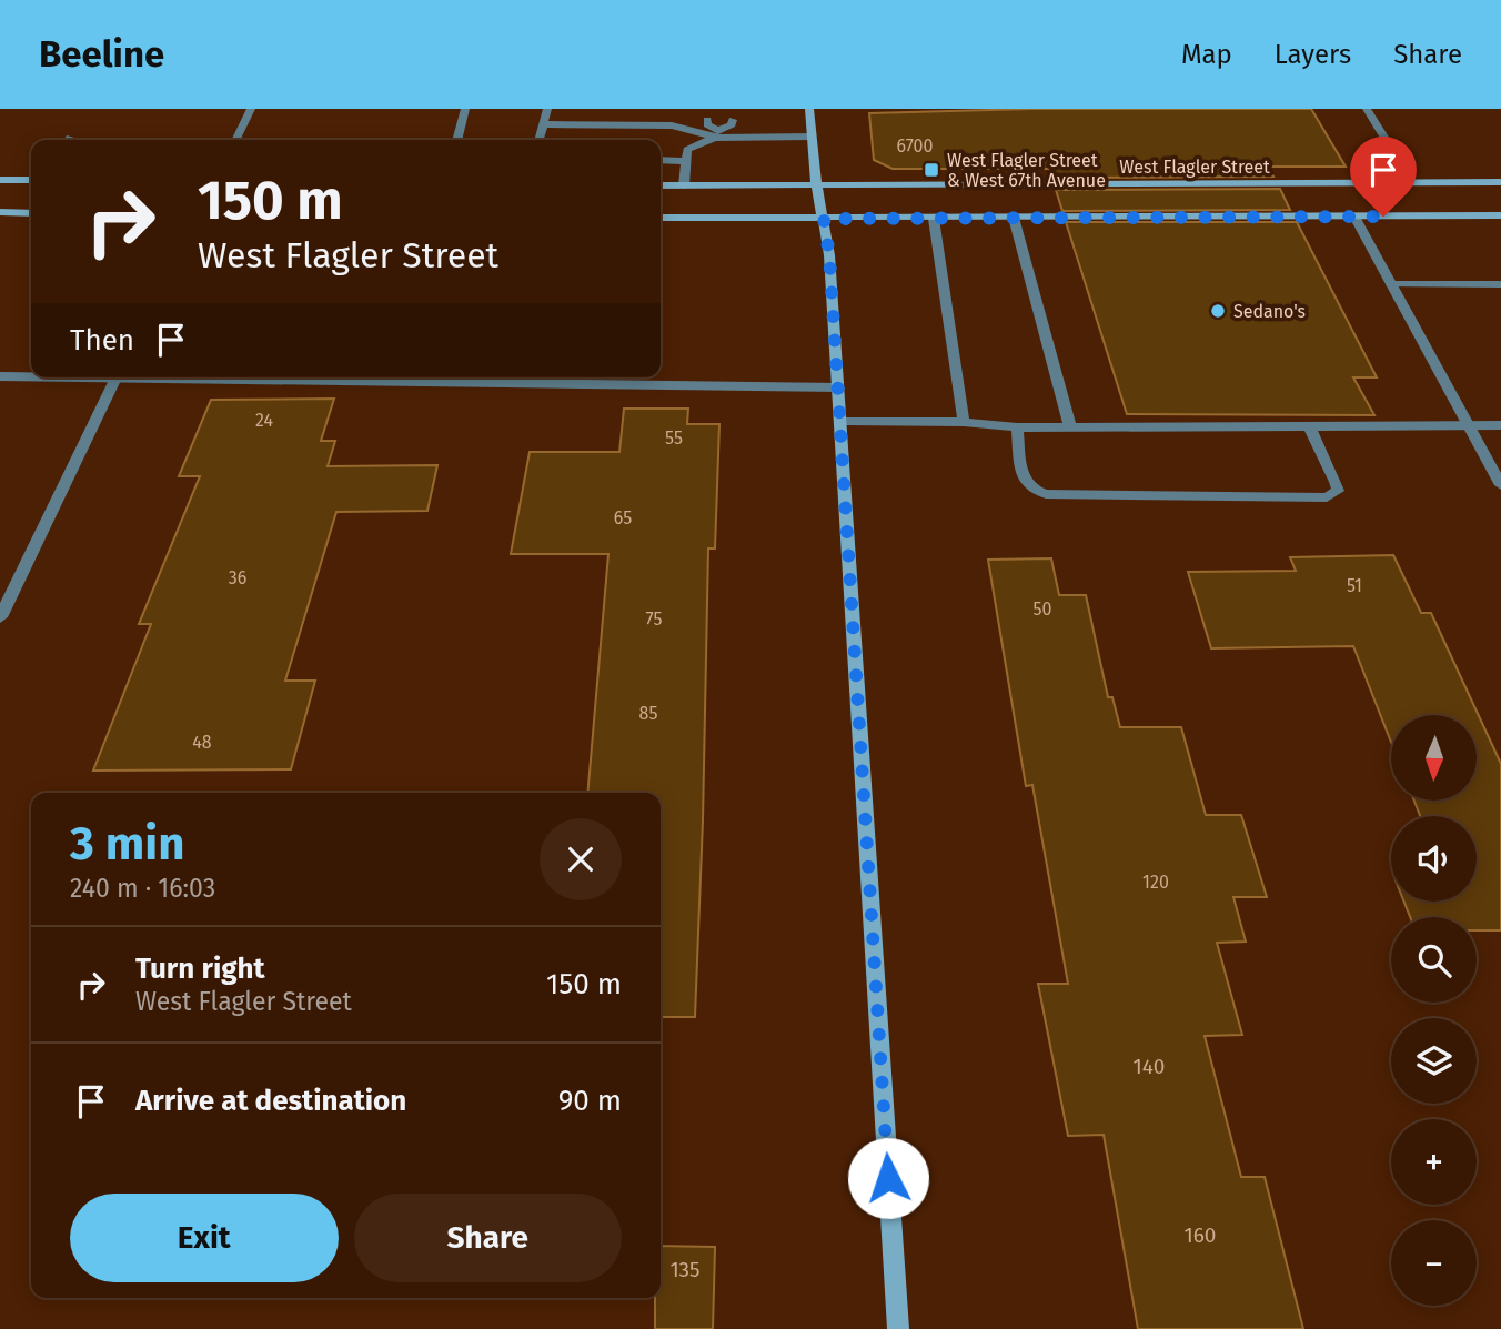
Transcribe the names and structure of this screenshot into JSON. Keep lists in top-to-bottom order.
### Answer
{
  "streets": {
    "main road": ["West Flagler Street"]
  },
  "places": {
    "transit": ["West Flagler Street & West 67th Avenue"],
    "other": ["Sedano's"]
  },
  "house_numbers": [
    "6700",
    "24",
    "55",
    "65",
    "36",
    "51",
    "50",
    "75",
    "85",
    "48",
    "120",
    "140",
    "160",
    "135"
  ],
  "north": "bottom",
  "page": {
    "header": "Beeline",
    "nav": ["Map", "Layers", "Share"],
    "turn": ["150 m", "West Flagler Street"],
    "then": "Then",
    "map_buttons": ["+", "−"],
    "heading": ["3 min", "240 m · 16:03"],
    "list": [
      {
        "name": "Turn right",
        "note": "West Flagler Street",
        "value": "150 m"
      },
      {
        "name": "Arrive at destination",
        "value": "90 m"
      }
    ],
    "buttons": ["Exit", "Share"]
  }
}
